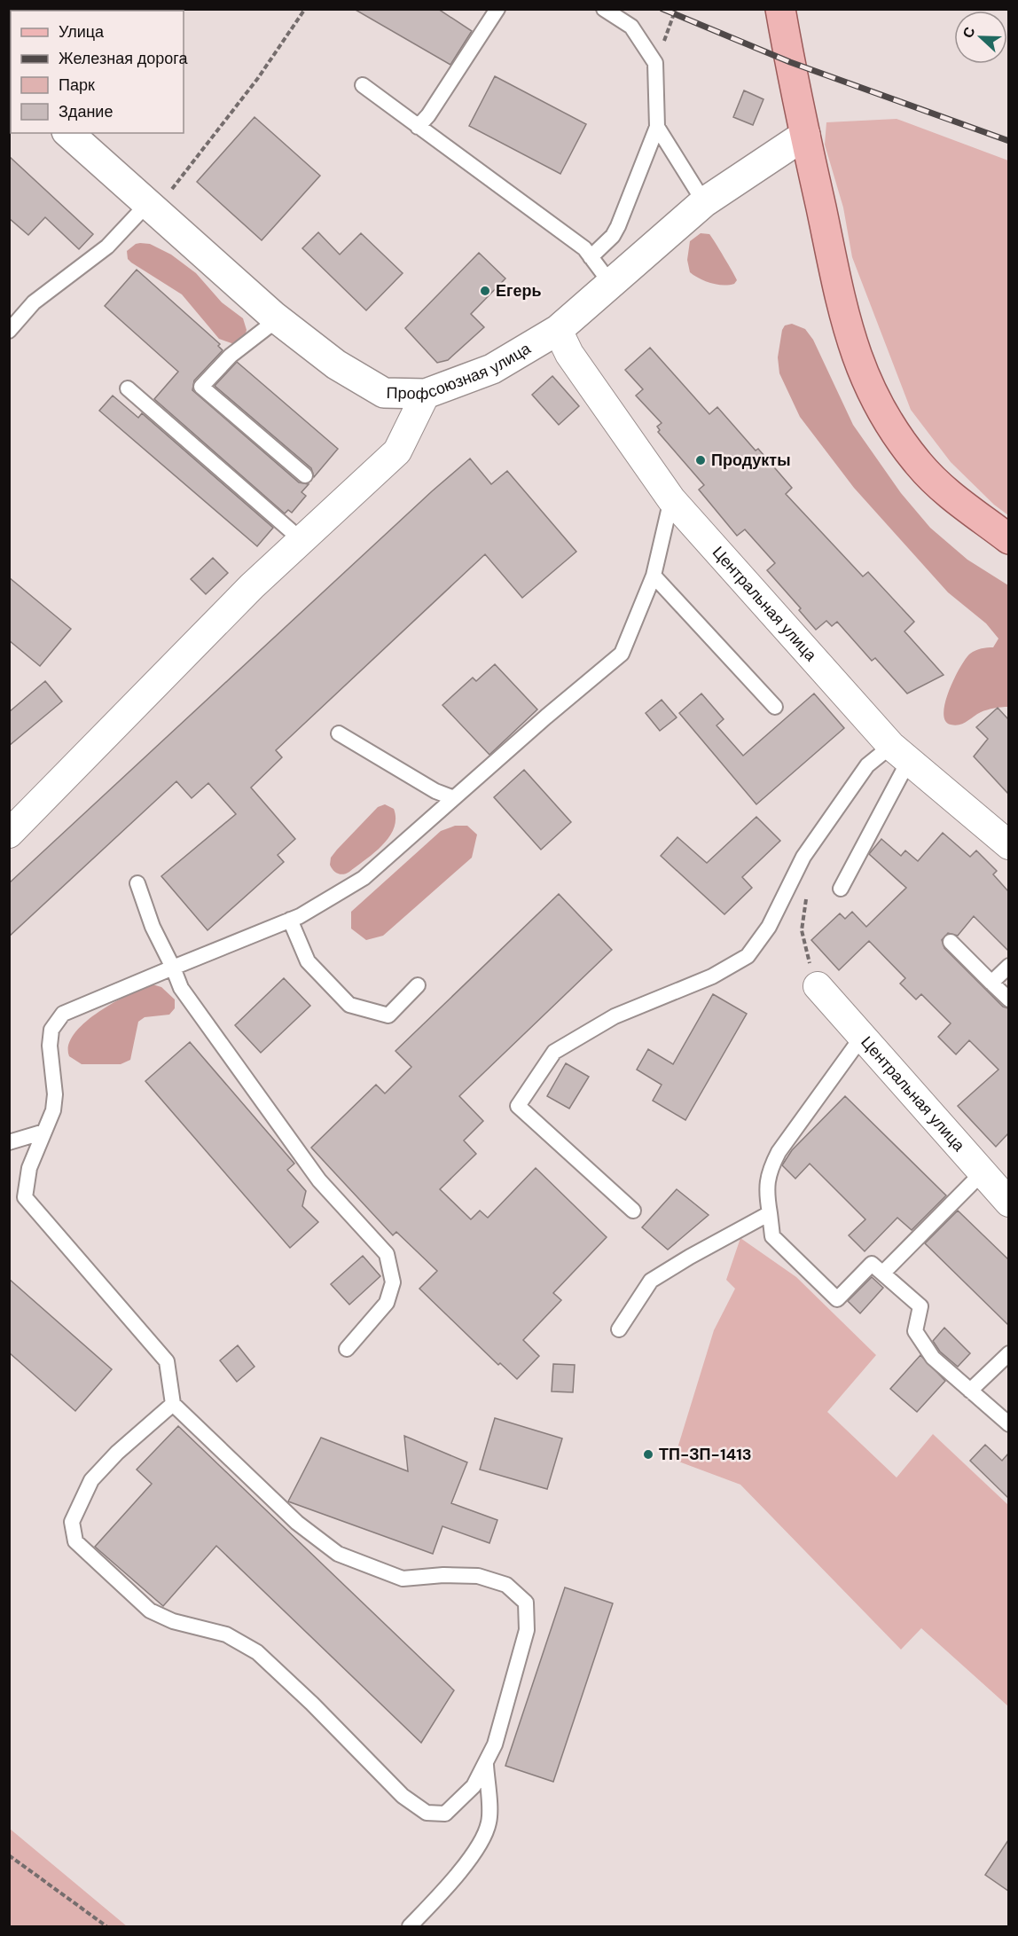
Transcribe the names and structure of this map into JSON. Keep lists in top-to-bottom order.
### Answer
{
  "streets": {
    "street": ["Профсоюзная улица", "Центральная улица"]
  },
  "crossings": [
    ["Профсоюзная улица", "Центральная улица"]
  ],
  "places": ["Егерь", "Продукты", "ТП-ЗП-1413"],
  "legend": [
    "Улица",
    "Железная дорога",
    "Парк",
    "Здание"
  ],
  "north": "left"
}
